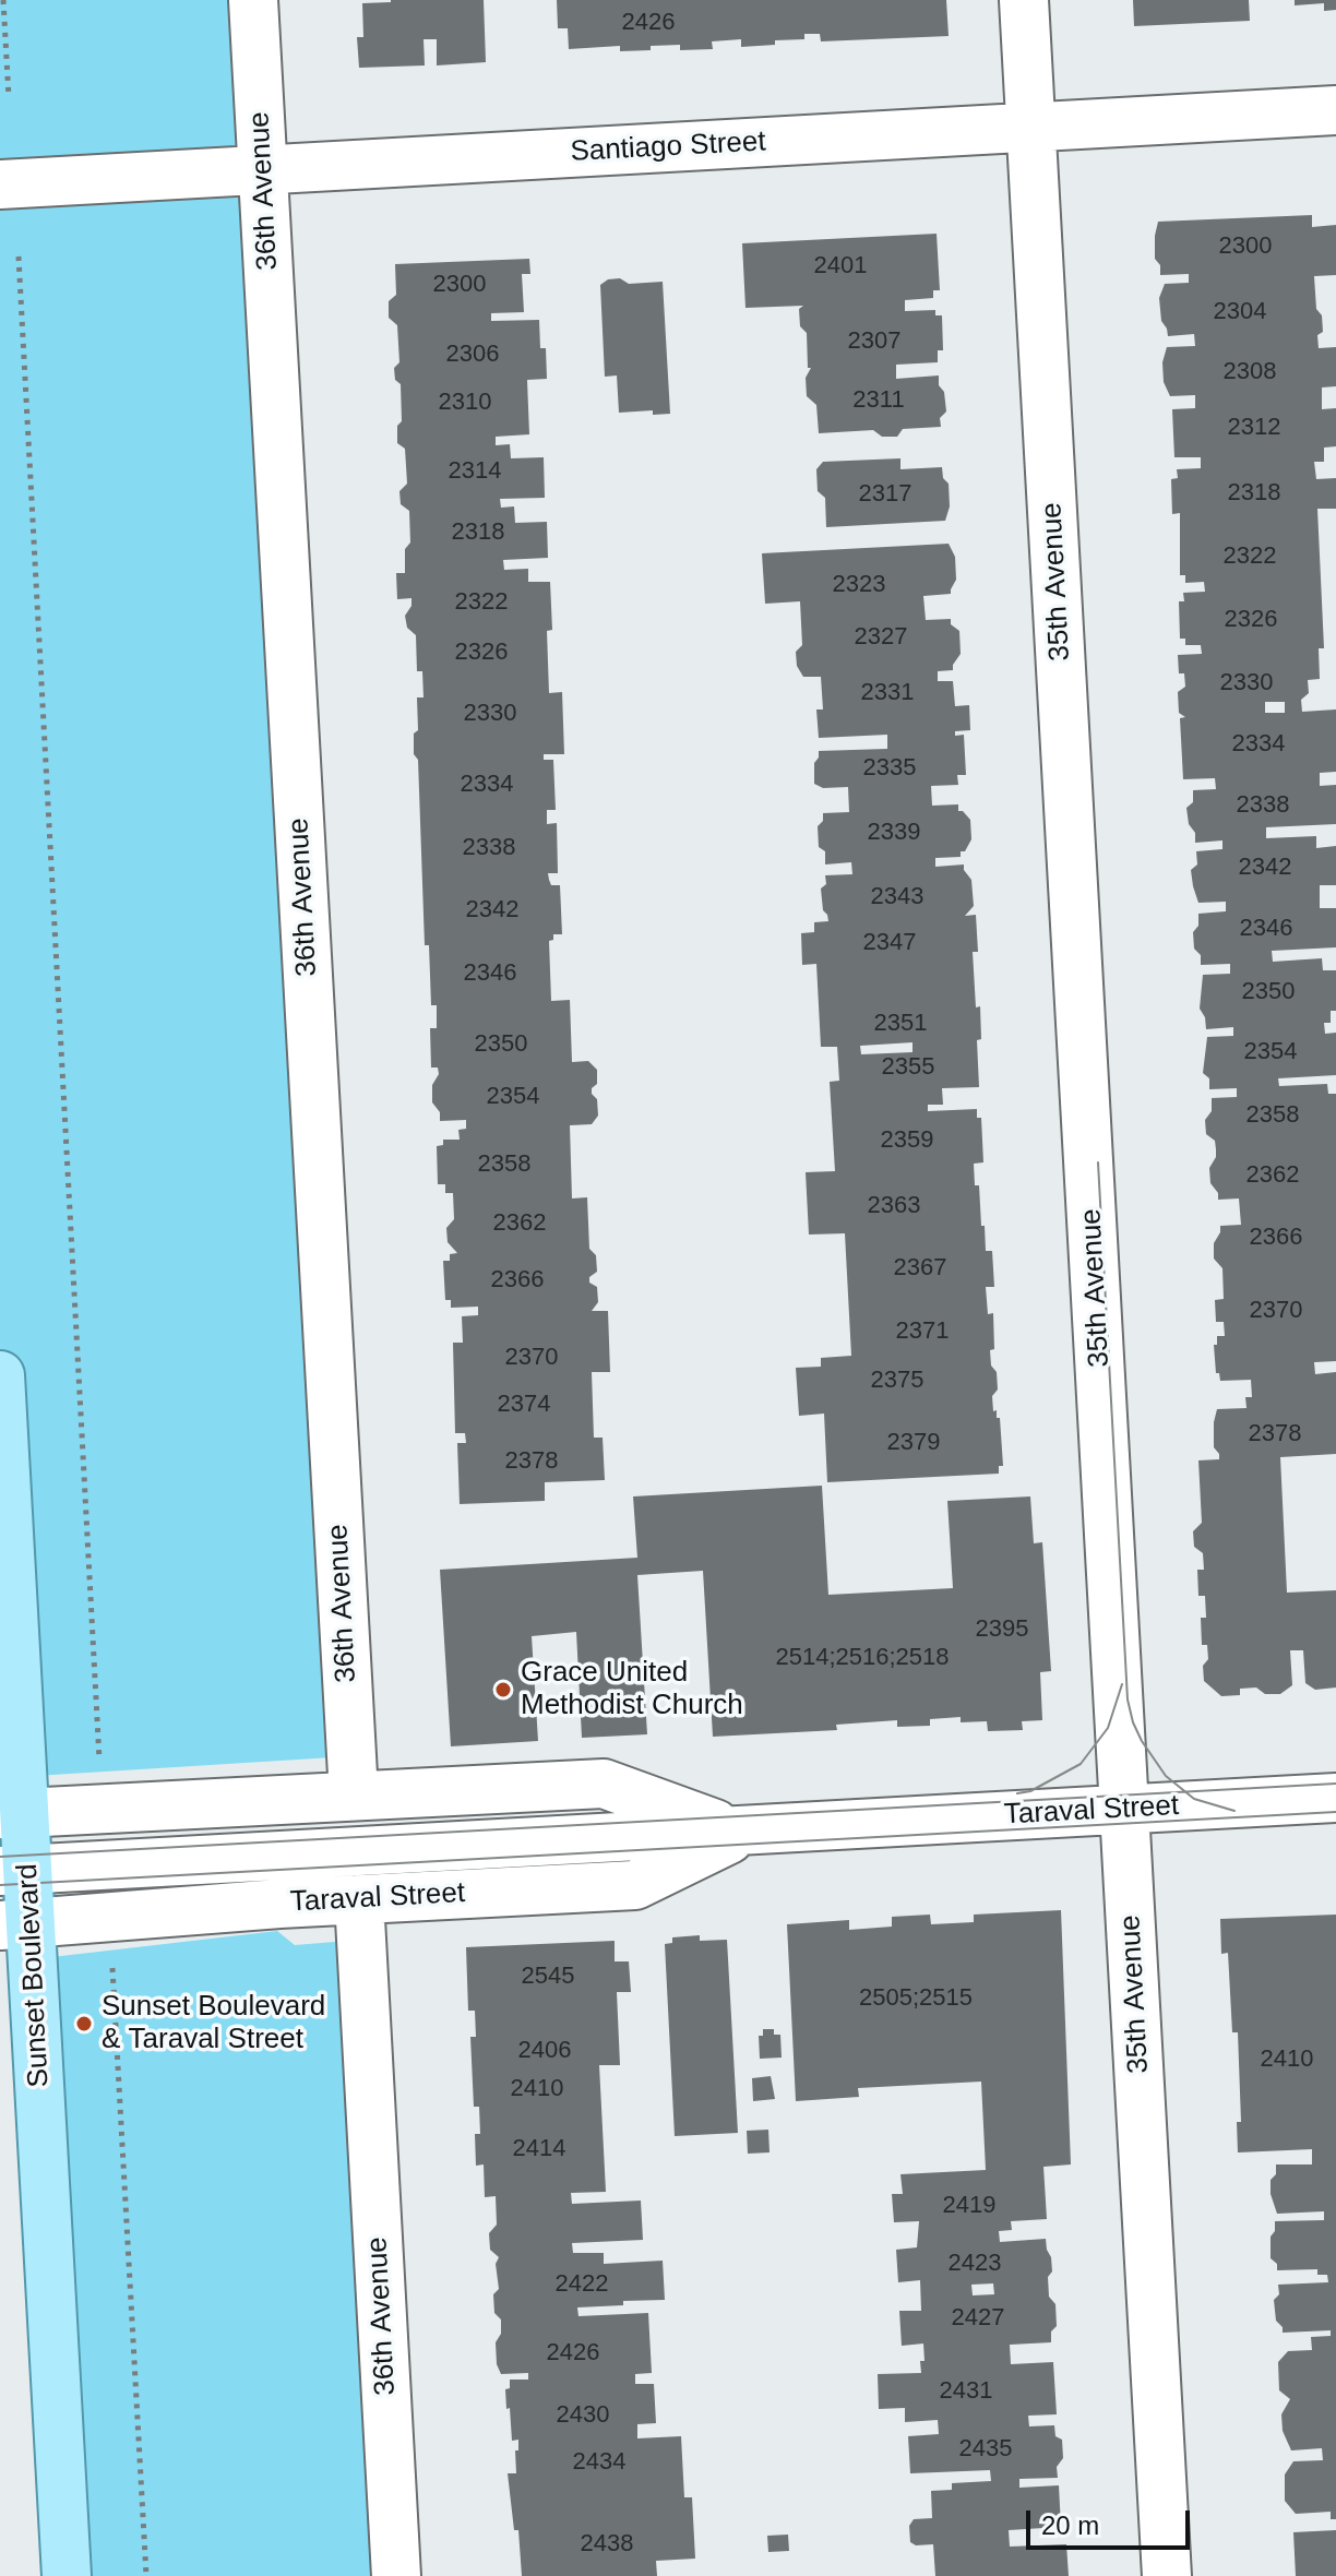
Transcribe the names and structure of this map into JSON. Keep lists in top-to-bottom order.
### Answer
{
  "streets": {
    "main road": ["Sunset Boulevard"],
    "street": [
      "Santiago Street",
      "36th Avenue",
      "35th Avenue",
      "Taraval Street"
    ]
  },
  "crossings": [
    ["Santiago Street", "36th Avenue"],
    ["Santiago Street", "35th Avenue"],
    ["36th Avenue", "Taraval Street"],
    ["35th Avenue", "Taraval Street"],
    ["Taraval Street", "Sunset Boulevard"]
  ],
  "places": ["Grace United Methodist Church", "Sunset Boulevard & Taraval Street"],
  "house_numbers": [
    "2426",
    "2300",
    "2401",
    "2300",
    "2304",
    "2307",
    "2306",
    "2308",
    "2311",
    "2310",
    "2312",
    "2314",
    "2318",
    "2317",
    "2318",
    "2322",
    "2323",
    "2322",
    "2326",
    "2327",
    "2326",
    "2330",
    "2331",
    "2330",
    "2334",
    "2335",
    "2334",
    "2338",
    "2339",
    "2338",
    "2342",
    "2343",
    "2342",
    "2346",
    "2347",
    "2346",
    "2350",
    "2351",
    "2350",
    "2354",
    "2355",
    "2354",
    "2358",
    "2359",
    "2358",
    "2362",
    "2363",
    "2362",
    "2366",
    "2367",
    "2366",
    "2370",
    "2371",
    "2370",
    "2375",
    "2374",
    "2378",
    "2379",
    "2378",
    "2395",
    "2514;2516;2518",
    "2545",
    "2505;2515",
    "2406",
    "2410",
    "2410",
    "2414",
    "2419",
    "2423",
    "2422",
    "2427",
    "2426",
    "2431",
    "2430",
    "2435",
    "2434",
    "2438"
  ],
  "scale_bar": "20 m"
}
